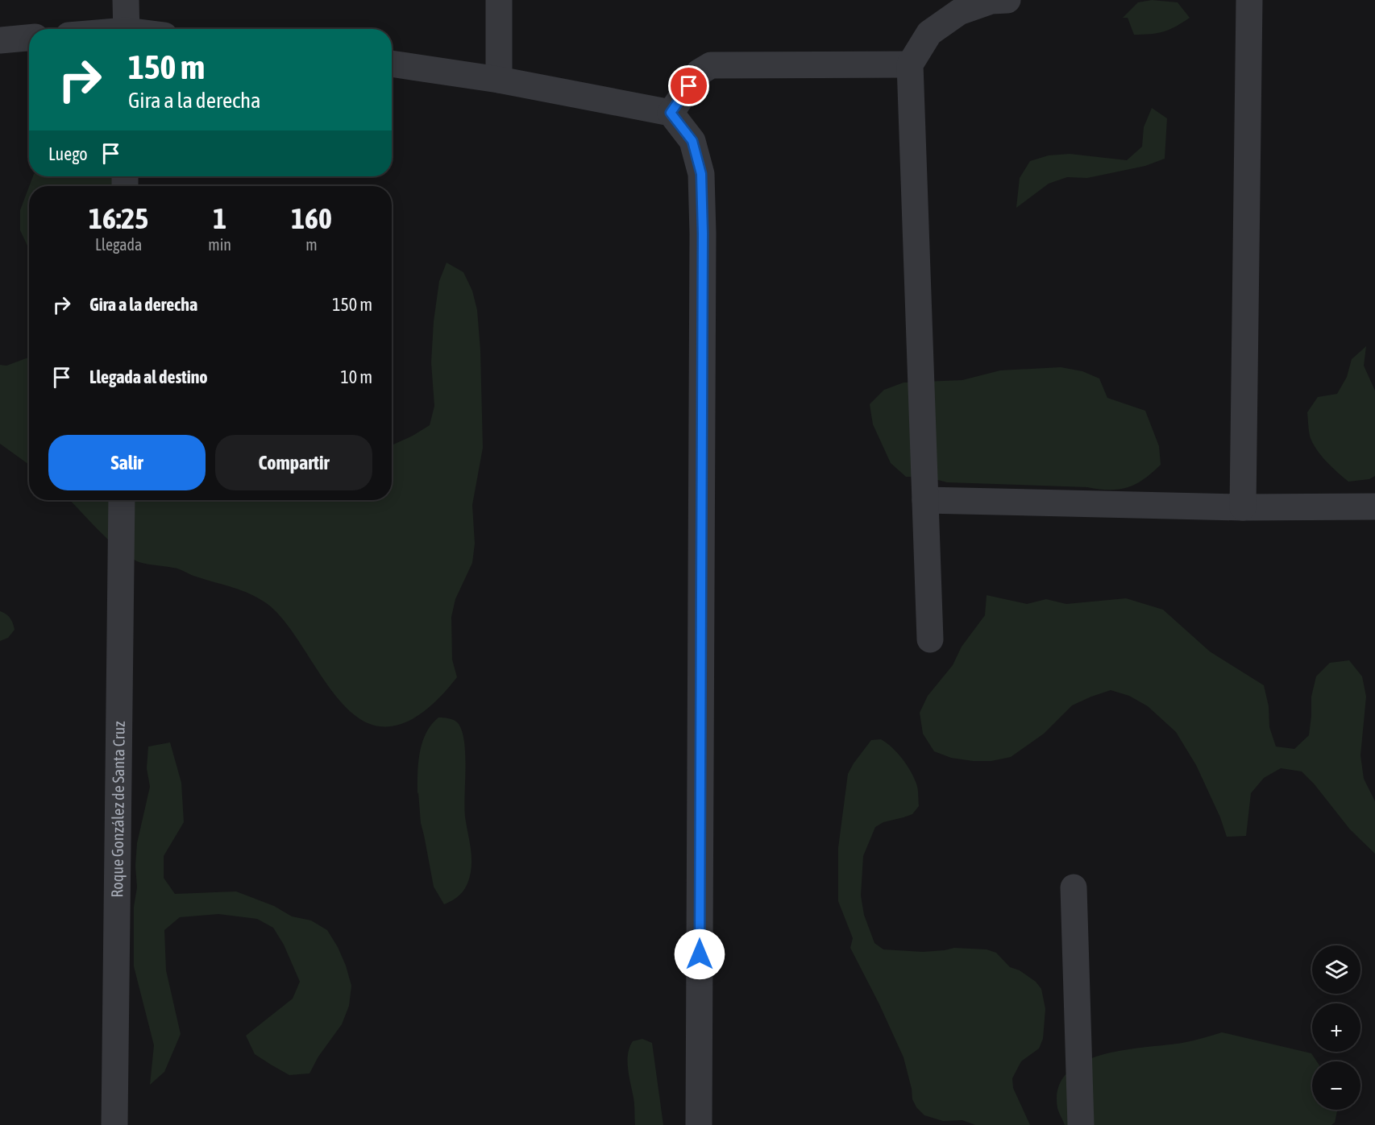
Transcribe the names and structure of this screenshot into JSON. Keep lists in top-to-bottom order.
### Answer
{
  "streets": {
    "street": ["Roque González de Santa Cruz"]
  },
  "page": {
    "turn": ["150 m", "Gira a la derecha"],
    "then": "Luego",
    "eta": [
      "16:25",
      "Llegada",
      "1",
      "min",
      "160",
      "m"
    ],
    "list": [
      {
        "name": "Gira a la derecha",
        "value": "150 m"
      },
      {
        "name": "Llegada al destino",
        "value": "10 m"
      }
    ],
    "buttons": ["Salir", "Compartir"],
    "map_buttons": ["+", "−"]
  }
}
